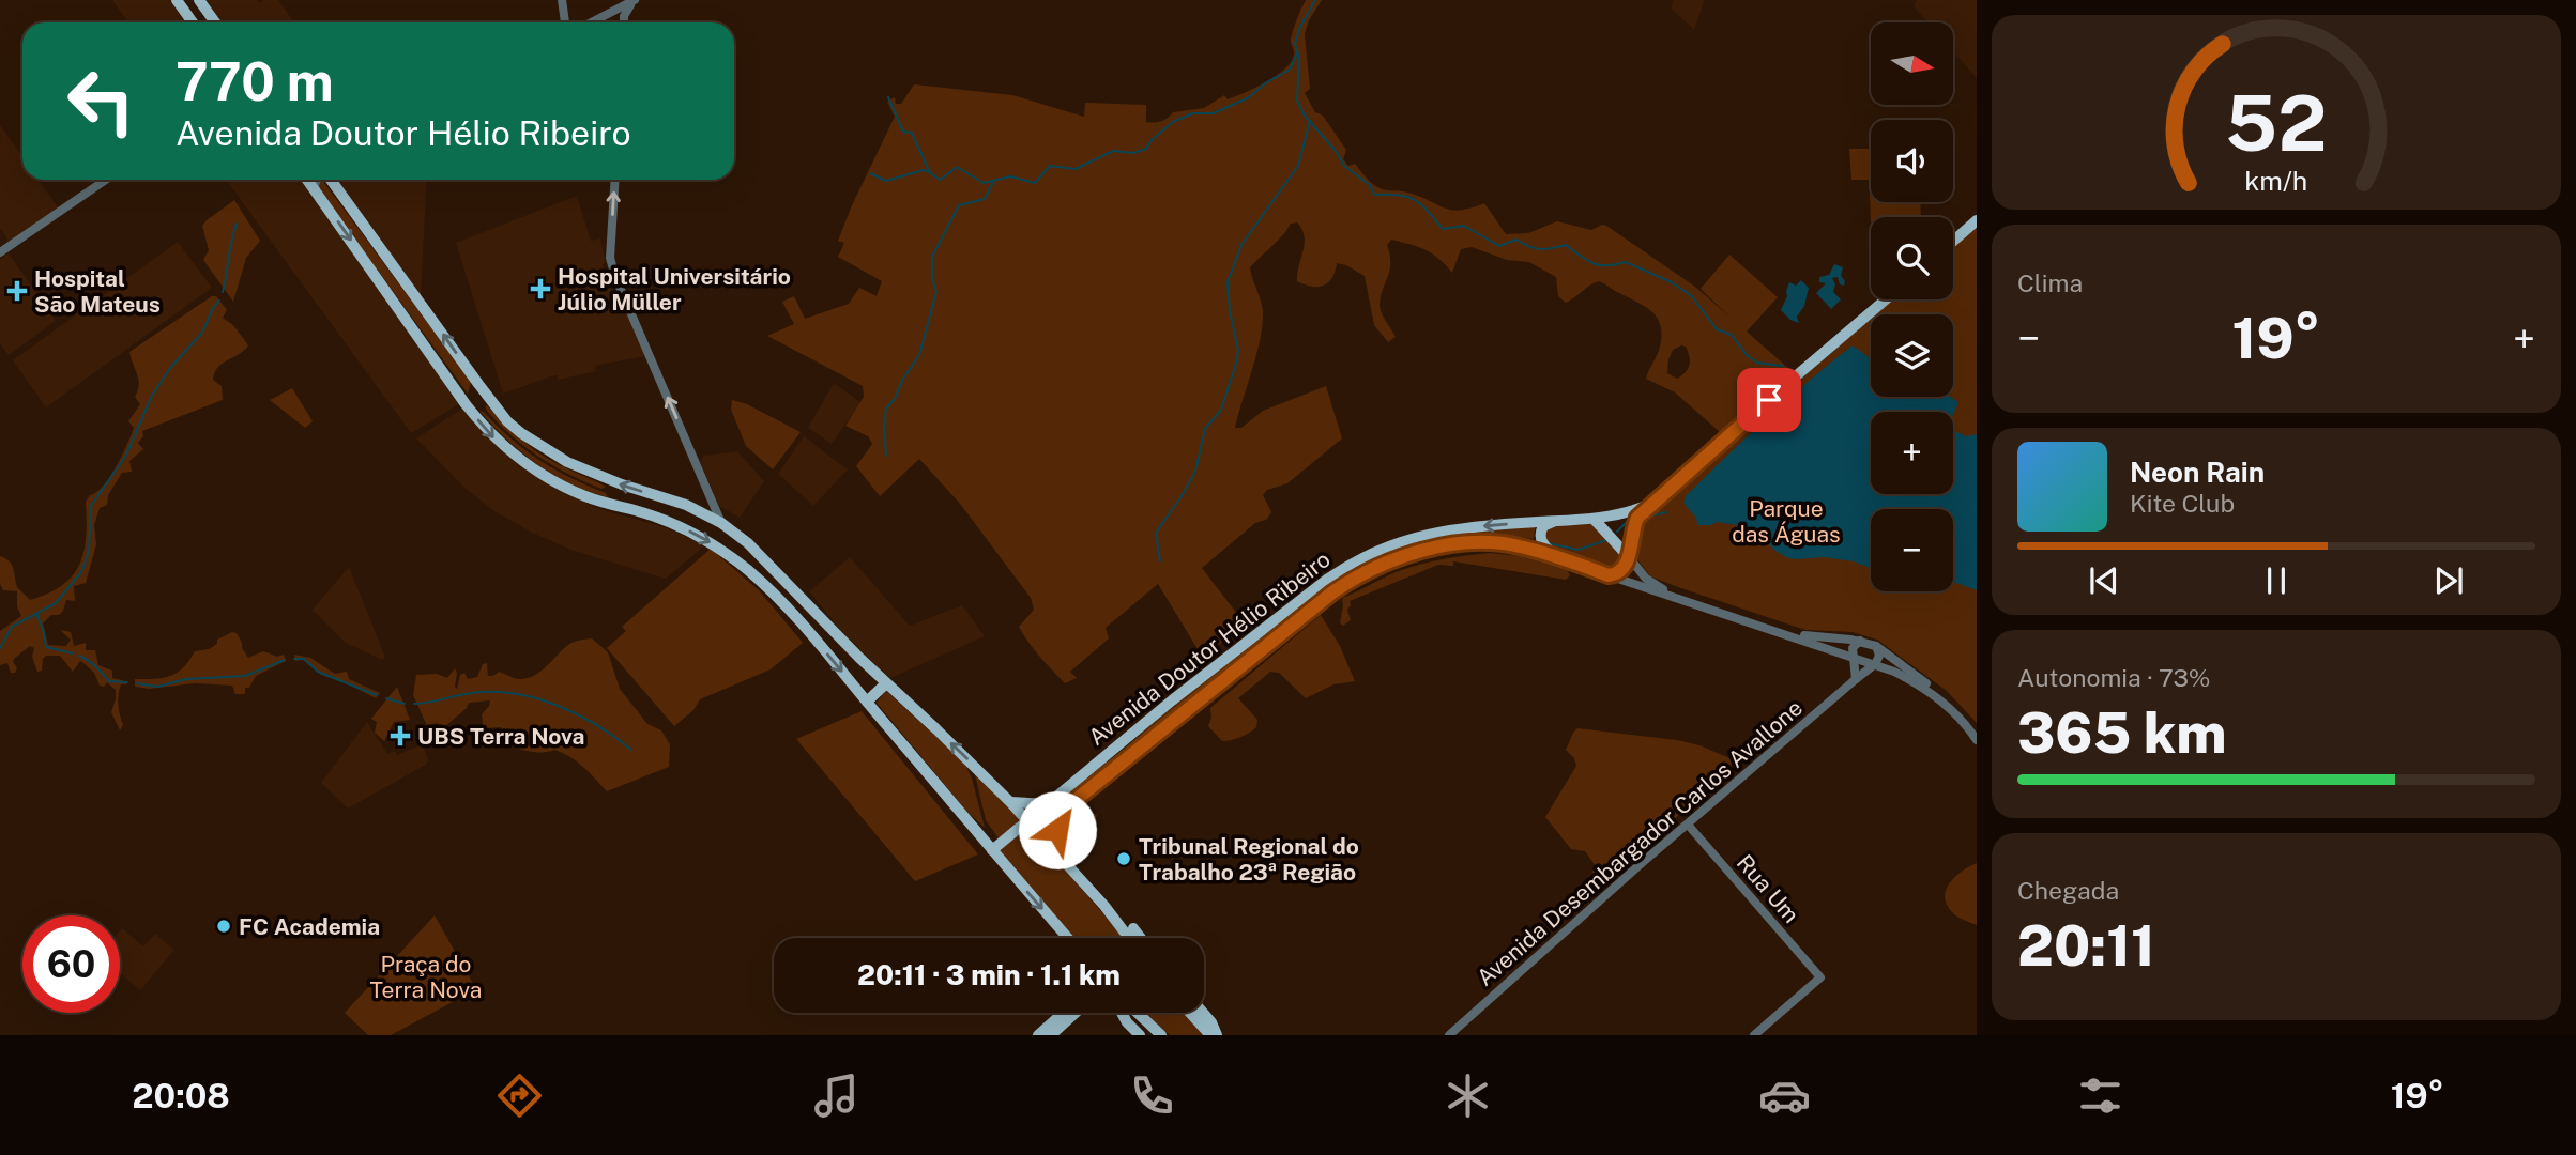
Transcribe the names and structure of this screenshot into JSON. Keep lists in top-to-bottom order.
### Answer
{
  "streets": {
    "main road": ["Avenida Doutor Hélio Ribeiro"],
    "street": ["Avenida Desembargador Carlos Avallone", "Rua Um"]
  },
  "crossings": [
    ["Avenida Desembargador Carlos Avallone", "Rua Um"]
  ],
  "parks": ["Parque das Águas", "Praça do Terra Nova"],
  "places": {
    "health": ["Hospital Universitário Júlio Müller", "Hospital São Mateus", "UBS Terra Nova"],
    "other": ["Tribunal Regional do Trabalho 23ª Região", "FC Academia"]
  },
  "north": "right",
  "page": {
    "map_buttons": ["+", "−"],
    "turn": ["770 m", "Avenida Doutor Hélio Ribeiro"],
    "tile": [
      "Clima",
      ["Autonomia · 73%", "365 km"],
      ["Chegada", "20:11"]
    ],
    "heat": ["−", "19°", "+"],
    "song": ["Neon Rain", "Kite Club"],
    "limit": "60",
    "trip": "20:11 · 3 min · 1.1 km",
    "tabs": ["20:08", "19°"],
    "gauge": ["52", "km/h"]
  }
}
